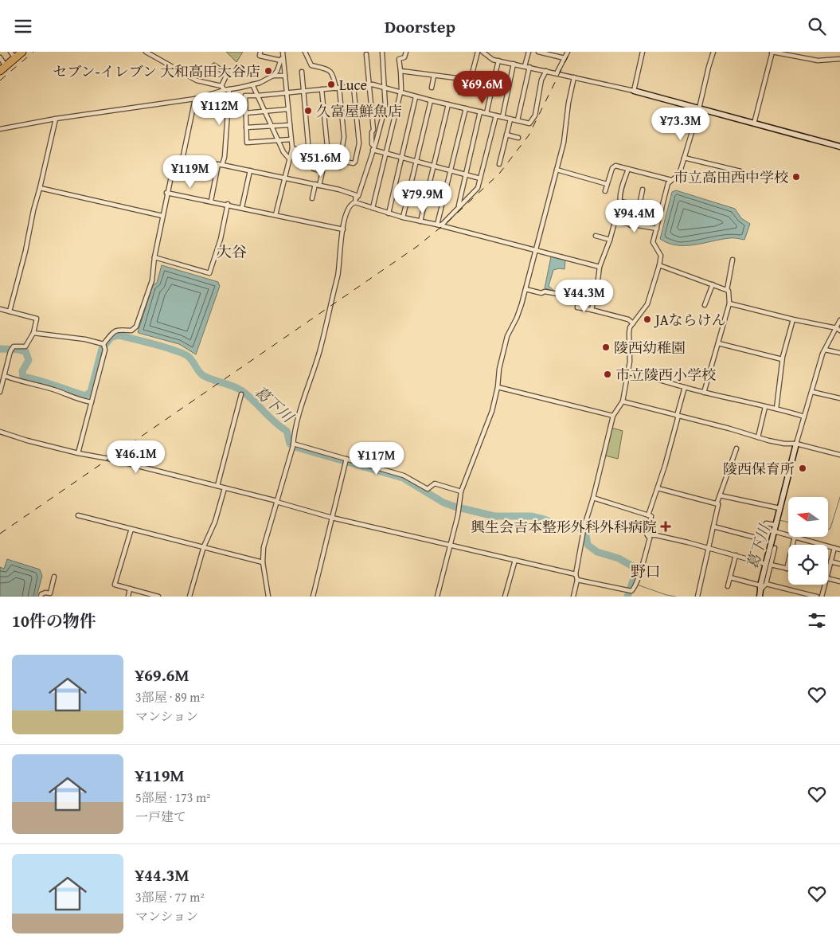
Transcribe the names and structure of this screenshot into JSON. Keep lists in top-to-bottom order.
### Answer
{
  "districts": ["大谷", "野口"],
  "water": ["葛下川"],
  "places": {
    "other": [
      "セブン-イレブン 大和高田大谷店",
      "Luce",
      "久富屋鮮魚店",
      "市立高田西中学校",
      "JAならけん",
      "陵西幼稚園",
      "市立陵西小学校",
      "陵西保育所"
    ],
    "health": ["興生会吉本整形外科外科病院"]
  },
  "north": "left",
  "page": {
    "header": "Doorstep",
    "price": [
      "¥69.6M",
      "¥112M",
      "¥73.3M",
      "¥51.6M",
      "¥119M",
      "¥79.9M",
      "¥94.4M",
      "¥44.3M",
      "¥46.1M",
      "¥117M"
    ],
    "heading": "10件の物件",
    "list": [
      {
        "name": "¥69.6M",
        "note": "3部屋 · 89 m² · マンション"
      },
      {
        "name": "¥119M",
        "note": "5部屋 · 173 m² · 一戸建て"
      },
      {
        "name": "¥44.3M",
        "note": "3部屋 · 77 m² · マンション"
      }
    ]
  }
}
